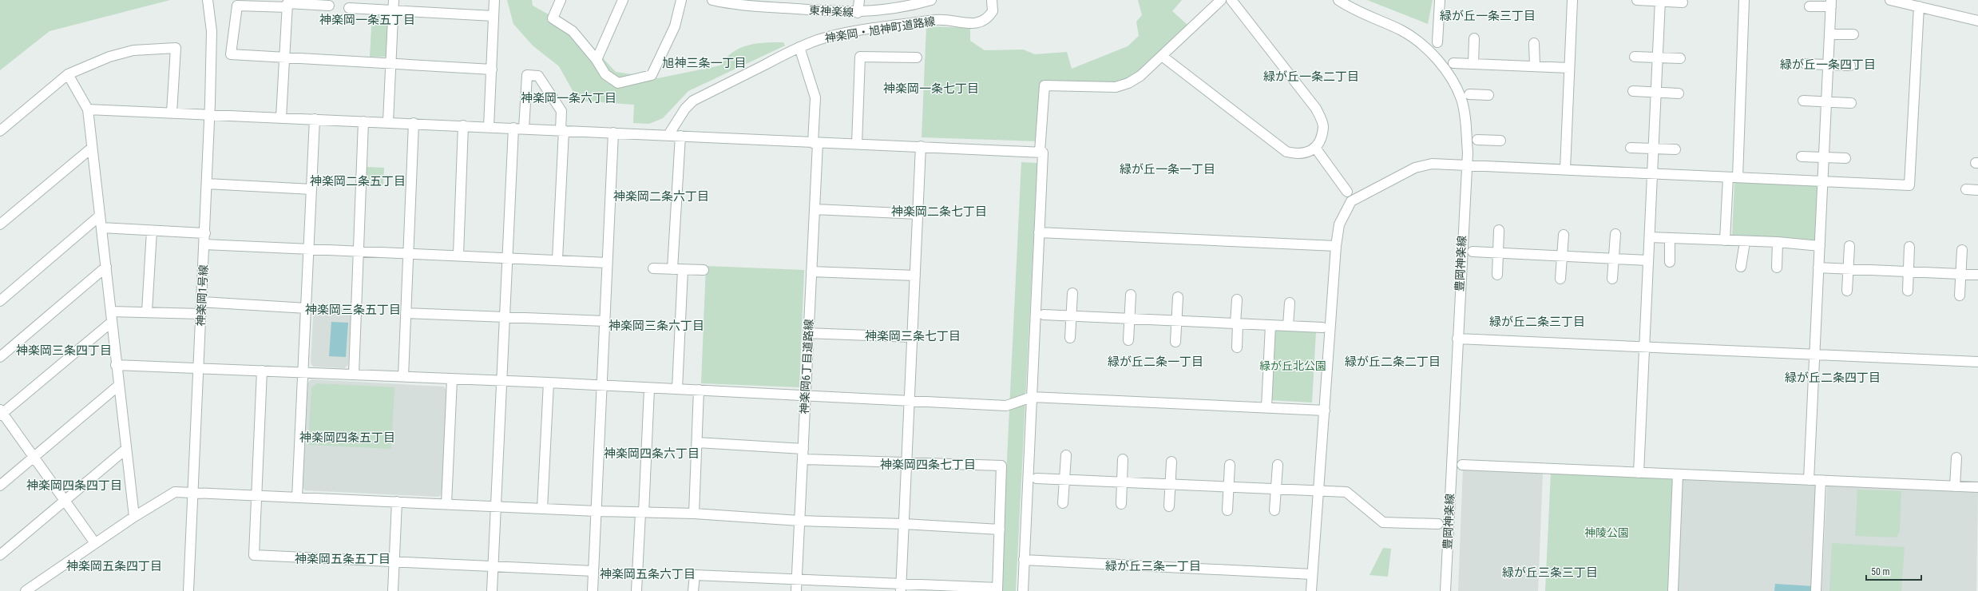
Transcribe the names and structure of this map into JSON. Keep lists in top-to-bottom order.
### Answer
{
  "streets": {
    "street": [
      "東神楽線",
      "神楽岡・旭神町道路線",
      "豊岡神楽線",
      "神楽岡1号線",
      "神楽岡6丁目道路線"
    ]
  },
  "crossings": [
    ["神楽岡・旭神町道路線", "神楽岡6丁目道路線"]
  ],
  "districts": [
    "緑が丘一条三丁目",
    "神楽岡一条五丁目",
    "旭神三条一丁目",
    "緑が丘一条四丁目",
    "緑が丘一条二丁目",
    "神楽岡一条七丁目",
    "神楽岡一条六丁目",
    "緑が丘一条一丁目",
    "神楽岡二条五丁目",
    "神楽岡二条六丁目",
    "神楽岡二条七丁目",
    "神楽岡三条五丁目",
    "緑が丘二条三丁目",
    "神楽岡三条六丁目",
    "神楽岡三条七丁目",
    "神楽岡三条四丁目",
    "緑が丘二条一丁目",
    "緑が丘二条二丁目",
    "緑が丘二条四丁目",
    "神楽岡四条五丁目",
    "神楽岡四条六丁目",
    "神楽岡四条七丁目",
    "神楽岡四条四丁目",
    "神楽岡五条五丁目",
    "神楽岡五条四丁目",
    "緑が丘三条一丁目",
    "緑が丘三条三丁目",
    "神楽岡五条六丁目"
  ],
  "parks": ["緑が丘北公園", "神陵公園"],
  "scale_bar": "50 m"
}
